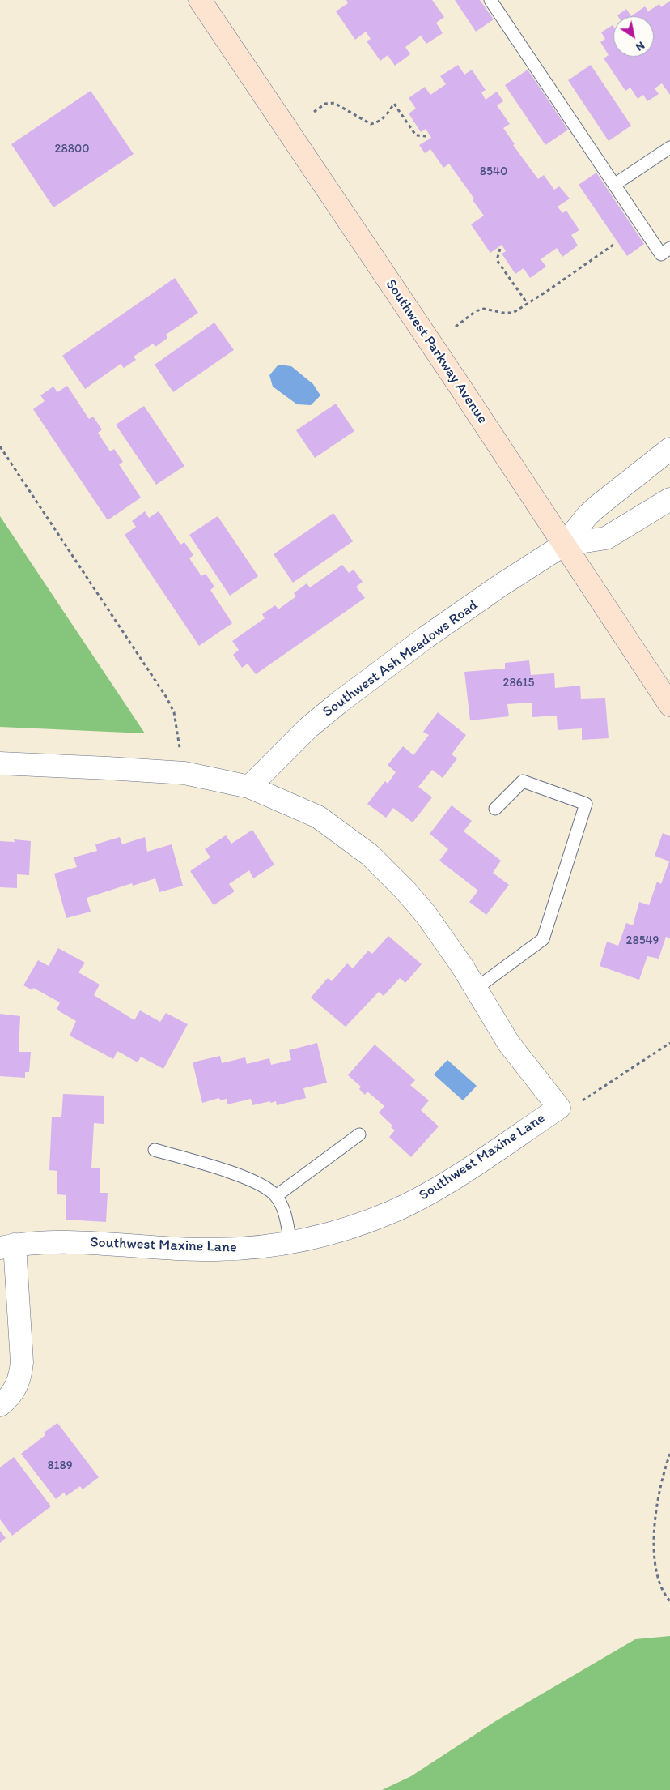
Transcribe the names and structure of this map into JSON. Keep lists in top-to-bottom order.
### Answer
{
  "streets": {
    "street": ["Southwest Parkway Avenue", "Southwest Ash Meadows Road", "Southwest Maxine Lane"]
  },
  "crossings": [
    ["Southwest Parkway Avenue", "Southwest Ash Meadows Road"]
  ],
  "house_numbers": [
    "28800",
    "8540",
    "28615",
    "28549",
    "8189"
  ],
  "north": "bottom right"
}
